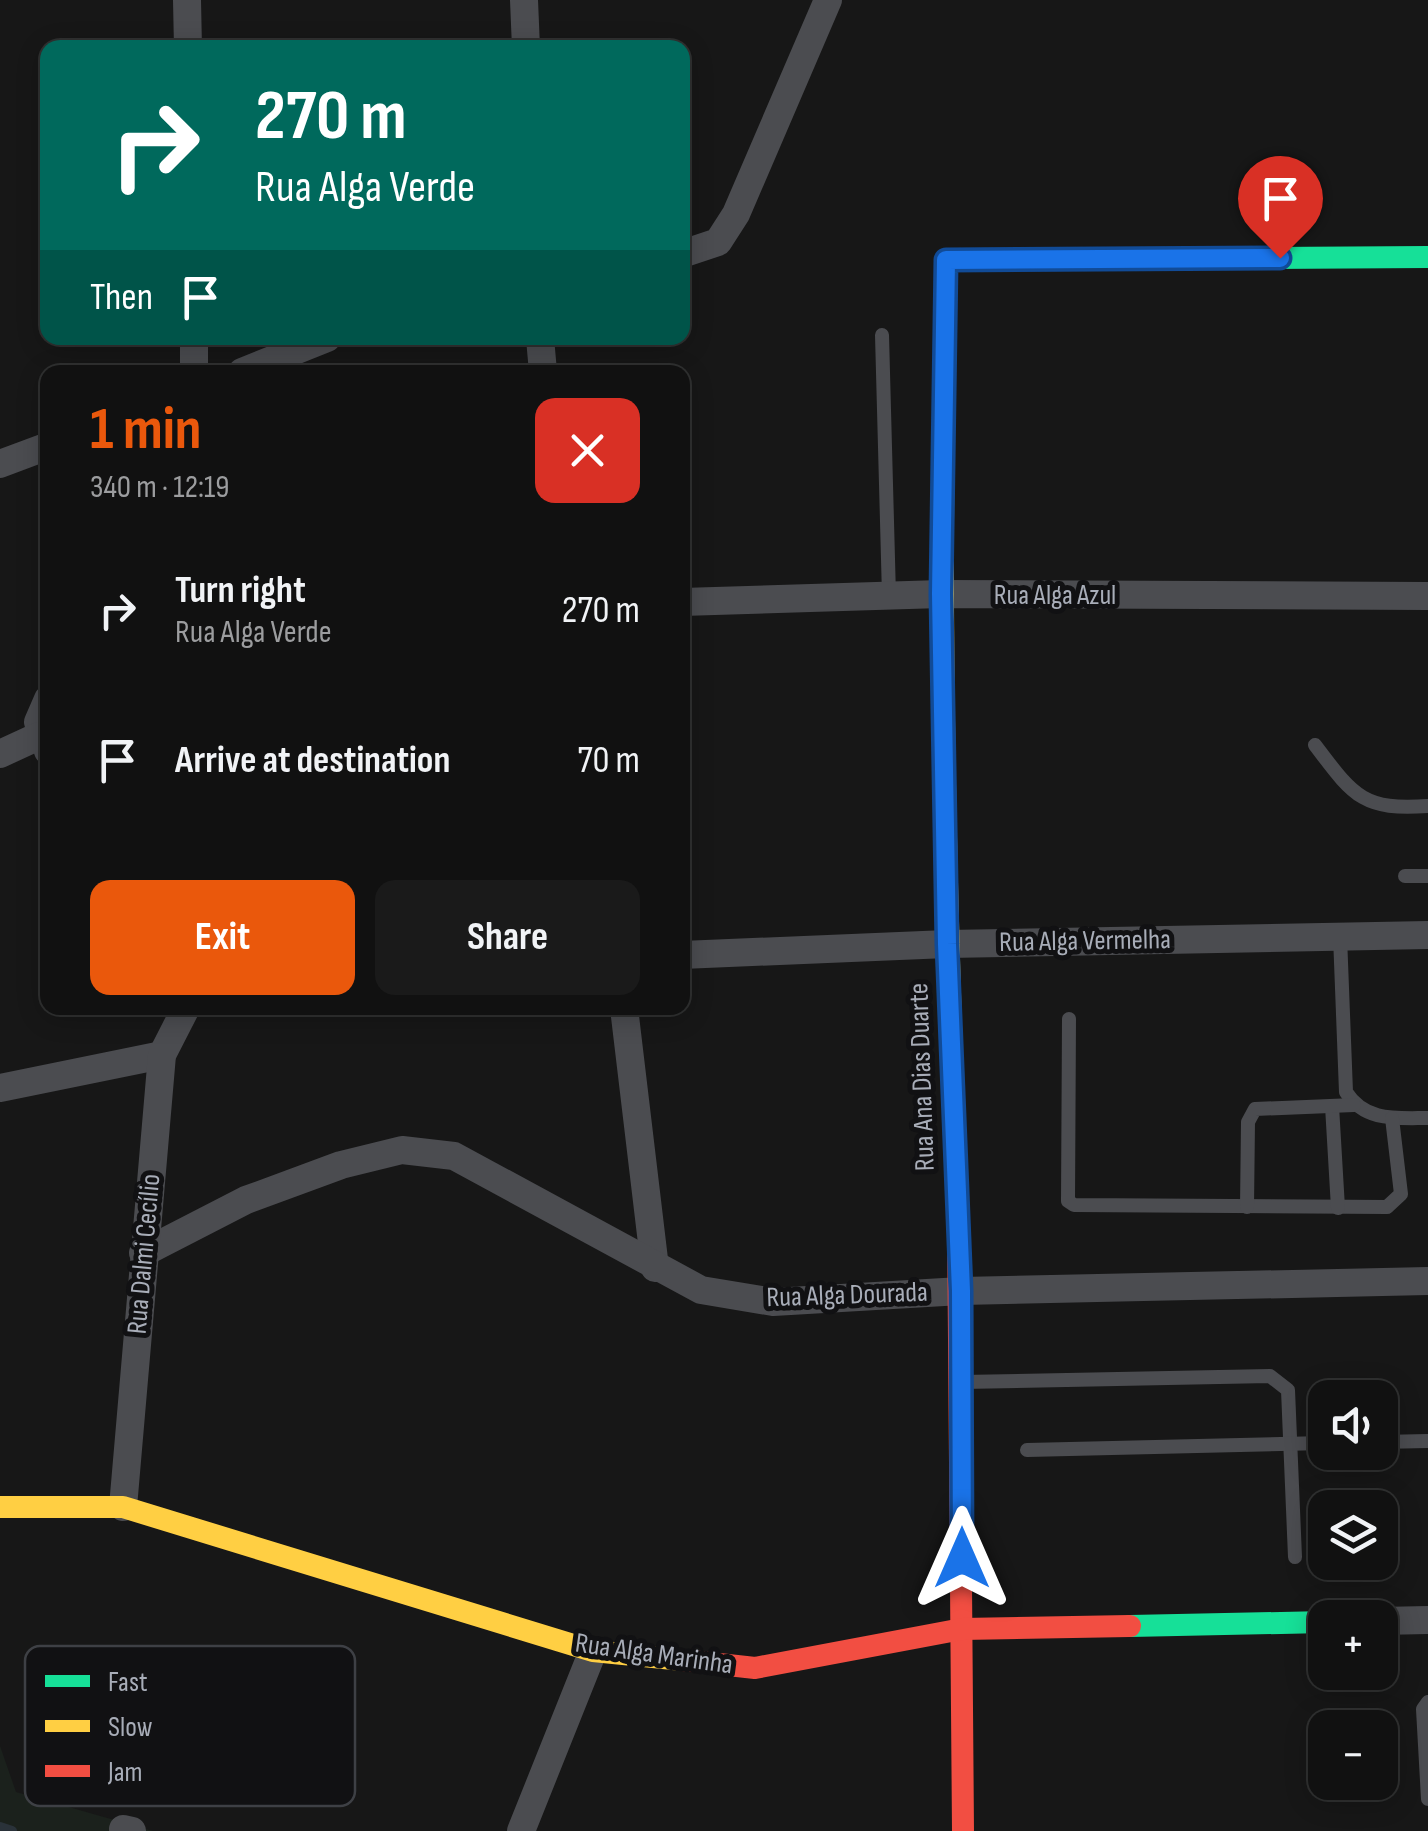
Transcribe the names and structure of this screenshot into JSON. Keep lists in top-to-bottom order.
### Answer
{
  "streets": {
    "street": [
      "Rua Alga Azul",
      "Rua Alga Vermelha",
      "Rua Ana Dias Duarte",
      "Rua Dalmi Cecílio",
      "Rua Alga Dourada",
      "Rua Alga Marinha"
    ]
  },
  "crossings": [
    ["Rua Alga Azul", "Rua Ana Dias Duarte"],
    ["Rua Alga Vermelha", "Rua Ana Dias Duarte"],
    ["Rua Ana Dias Duarte", "Rua Alga Dourada"],
    ["Rua Ana Dias Duarte", "Rua Alga Marinha"],
    ["Rua Dalmi Cecílio", "Rua Alga Dourada"],
    ["Rua Dalmi Cecílio", "Rua Alga Marinha"]
  ],
  "legend": ["Fast", "Slow", "Jam"],
  "page": {
    "turn": ["270 m", "Rua Alga Verde"],
    "then": "Then",
    "heading": ["1 min", "340 m · 12:19"],
    "list": [
      {
        "name": "Turn right",
        "note": "Rua Alga Verde",
        "value": "270 m"
      },
      {
        "name": "Arrive at destination",
        "value": "70 m"
      }
    ],
    "buttons": ["Exit", "Share"],
    "map_buttons": ["+", "−"]
  }
}
